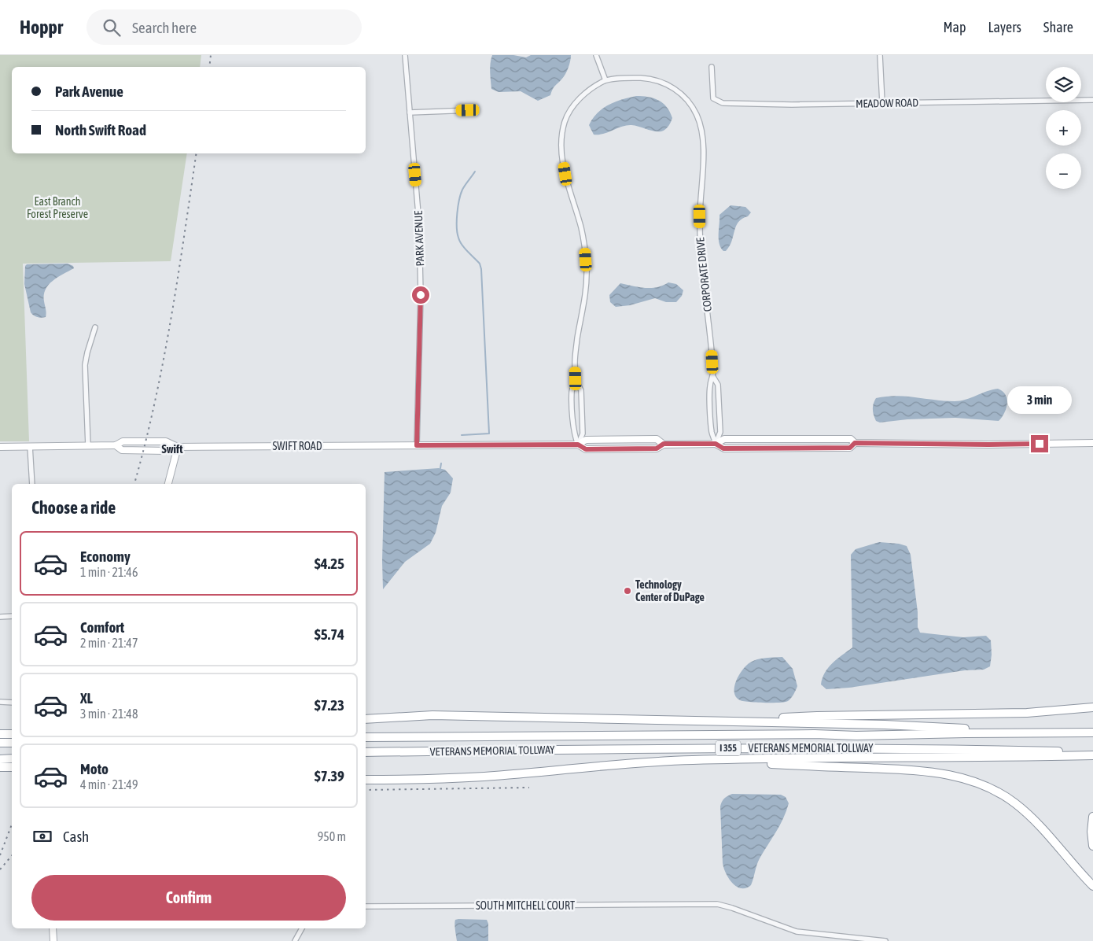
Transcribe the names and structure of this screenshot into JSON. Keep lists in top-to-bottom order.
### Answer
{
  "streets": {
    "highway": ["I 355", "VETERANS MEMORIAL TOLLWAY"],
    "street": [
      "MEADOW ROAD",
      "PARK AVENUE",
      "CORPORATE DRIVE",
      "SWIFT ROAD",
      "SOUTH MITCHELL COURT"
    ]
  },
  "crossings": [
    ["PARK AVENUE", "SWIFT ROAD"]
  ],
  "districts": ["Swift"],
  "parks": ["East Branch Forest Preserve"],
  "places": ["Technology Center of DuPage"],
  "page": {
    "header": "Hoppr",
    "search": "Search here",
    "nav": ["Map", "Layers", "Share"],
    "map_buttons": ["+", "−"],
    "banner": ["Park Avenue", "North Swift Road"],
    "bubble": "3 min",
    "heading": "Choose a ride",
    "list": [
      {
        "name": "Economy",
        "note": "1 min · 21:46",
        "value": "$4.25"
      },
      {
        "name": "Comfort",
        "note": "2 min · 21:47",
        "value": "$5.74"
      },
      {
        "name": "XL",
        "note": "3 min · 21:48",
        "value": "$7.23"
      },
      {
        "name": "Moto",
        "note": "4 min · 21:49",
        "value": "$7.39"
      }
    ],
    "pay": ["Cash", "950 m"],
    "buttons": "Confirm"
  }
}
